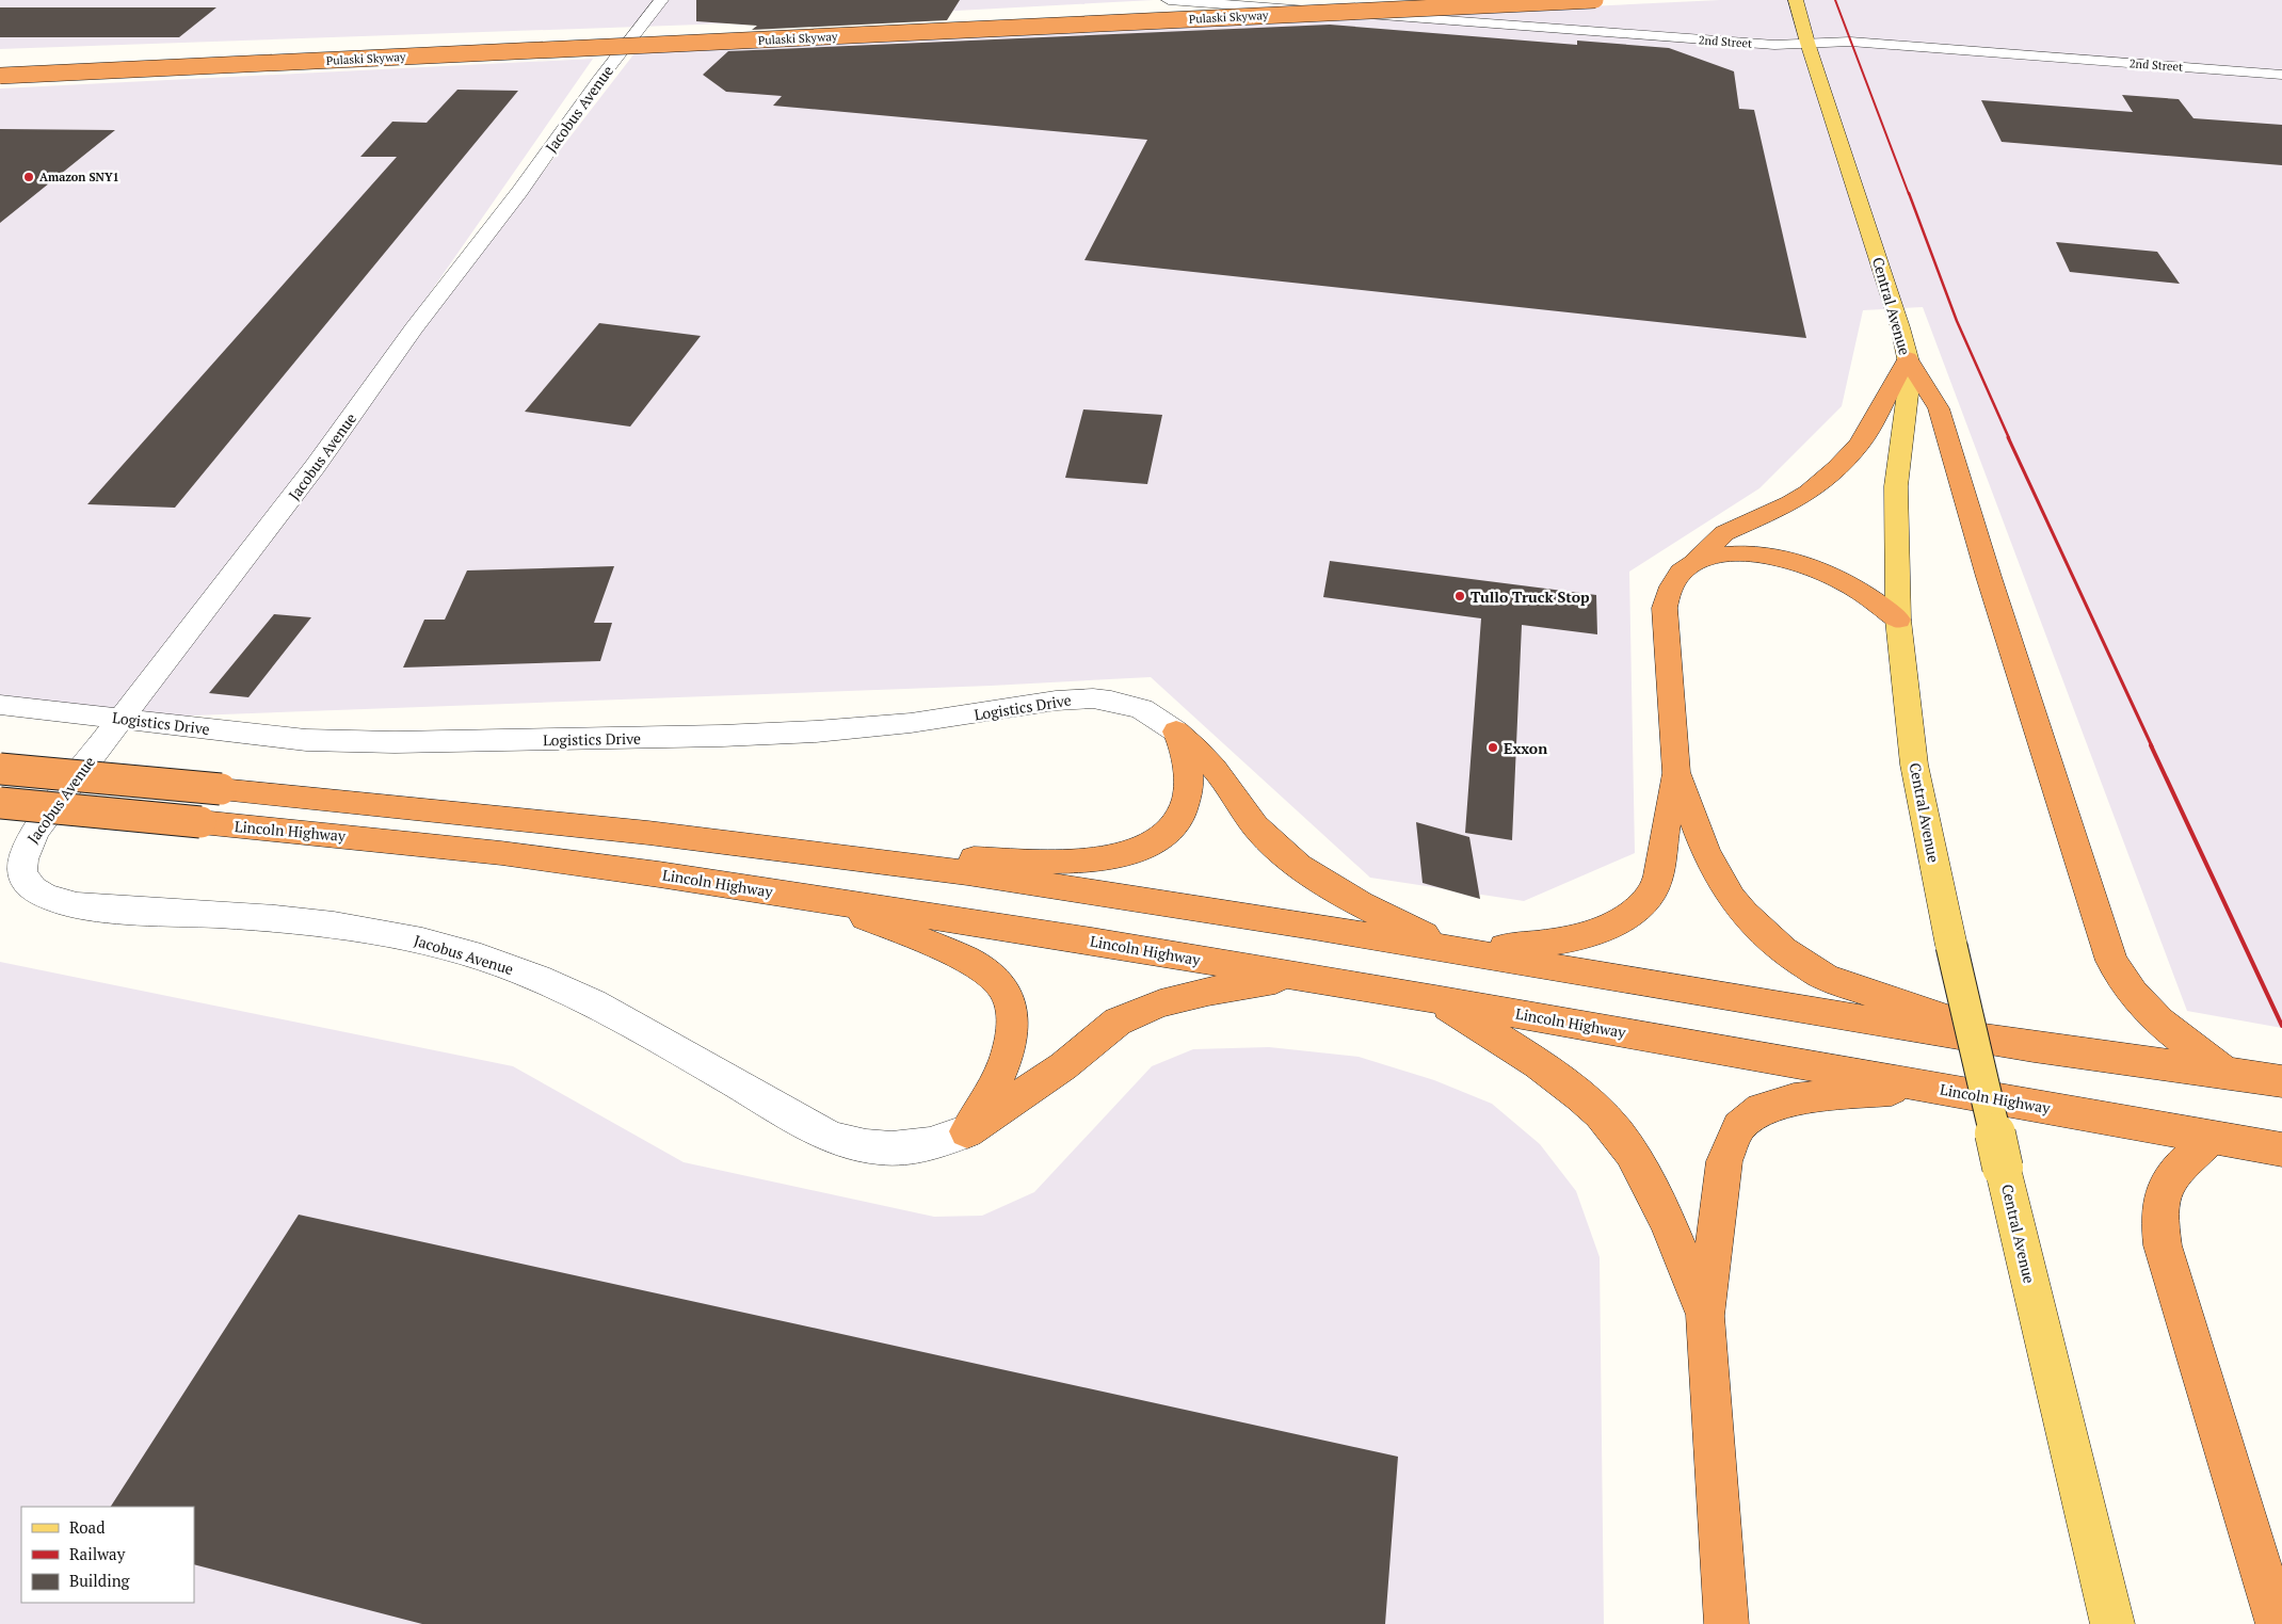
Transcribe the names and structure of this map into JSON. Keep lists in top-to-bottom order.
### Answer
{
  "streets": {
    "highway": ["Pulaski Skyway", "Lincoln Highway"],
    "main road": ["Central Avenue"],
    "street": ["2nd Street", "Jacobus Avenue", "Logistics Drive"]
  },
  "crossings": [
    ["2nd Street", "Central Avenue"],
    ["Jacobus Avenue", "Logistics Drive"]
  ],
  "places": ["Amazon SNY1", "Tullo Truck Stop", "Exxon"],
  "legend": ["Road", "Railway", "Building"]
}
